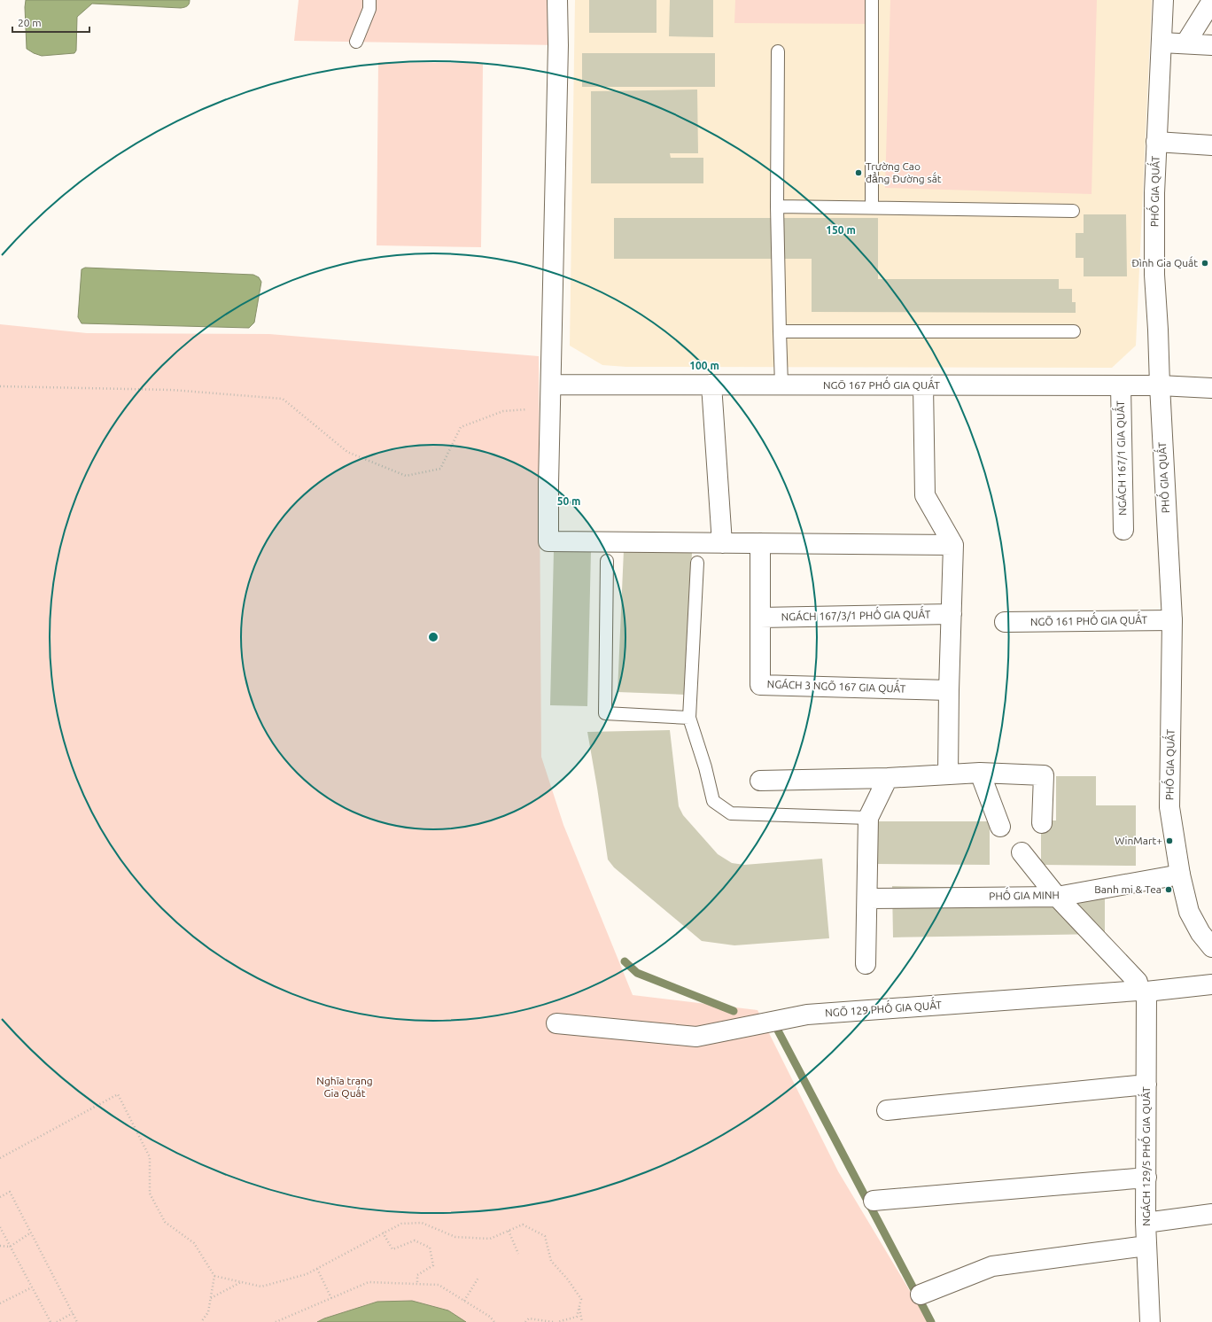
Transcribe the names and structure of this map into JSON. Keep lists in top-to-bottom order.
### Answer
{
  "streets": {
    "street": [
      "PHỐ GIA QUẤT",
      "NGÕ 167 PHỐ GIA QUẤT",
      "NGÁCH 167/1 GIA QUẤT",
      "NGÁCH 167/3/1 PHỐ GIA QUẤT",
      "NGÕ 161 PHỐ GIA QUẤT",
      "NGÁCH 3 NGÕ 167 GIA QUẤT",
      "PHỐ GIA MINH",
      "NGÕ 129 PHỐ GIA QUẤT",
      "NGÁCH 129/5 PHỐ GIA QUẤT"
    ]
  },
  "crossings": [
    ["PHỐ GIA QUẤT", "NGÕ 167 PHỐ GIA QUẤT"],
    ["PHỐ GIA QUẤT", "NGÕ 161 PHỐ GIA QUẤT"],
    ["PHỐ GIA QUẤT", "PHỐ GIA MINH"],
    ["NGÕ 167 PHỐ GIA QUẤT", "NGÁCH 167/1 GIA QUẤT"],
    ["NGÁCH 167/3/1 PHỐ GIA QUẤT", "NGÁCH 3 NGÕ 167 GIA QUẤT"],
    ["NGÕ 129 PHỐ GIA QUẤT", "NGÁCH 129/5 PHỐ GIA QUẤT"]
  ],
  "parks": ["Nghĩa trang Gia Quất"],
  "places": [
    "Trường Cao đẳng Đường sắt",
    "Đình Gia Quất",
    "WinMart+",
    "Banh mi & Tea"
  ],
  "scale_bar": "20 m",
  "rings": ["150 m", "100 m", "50 m"]
}
